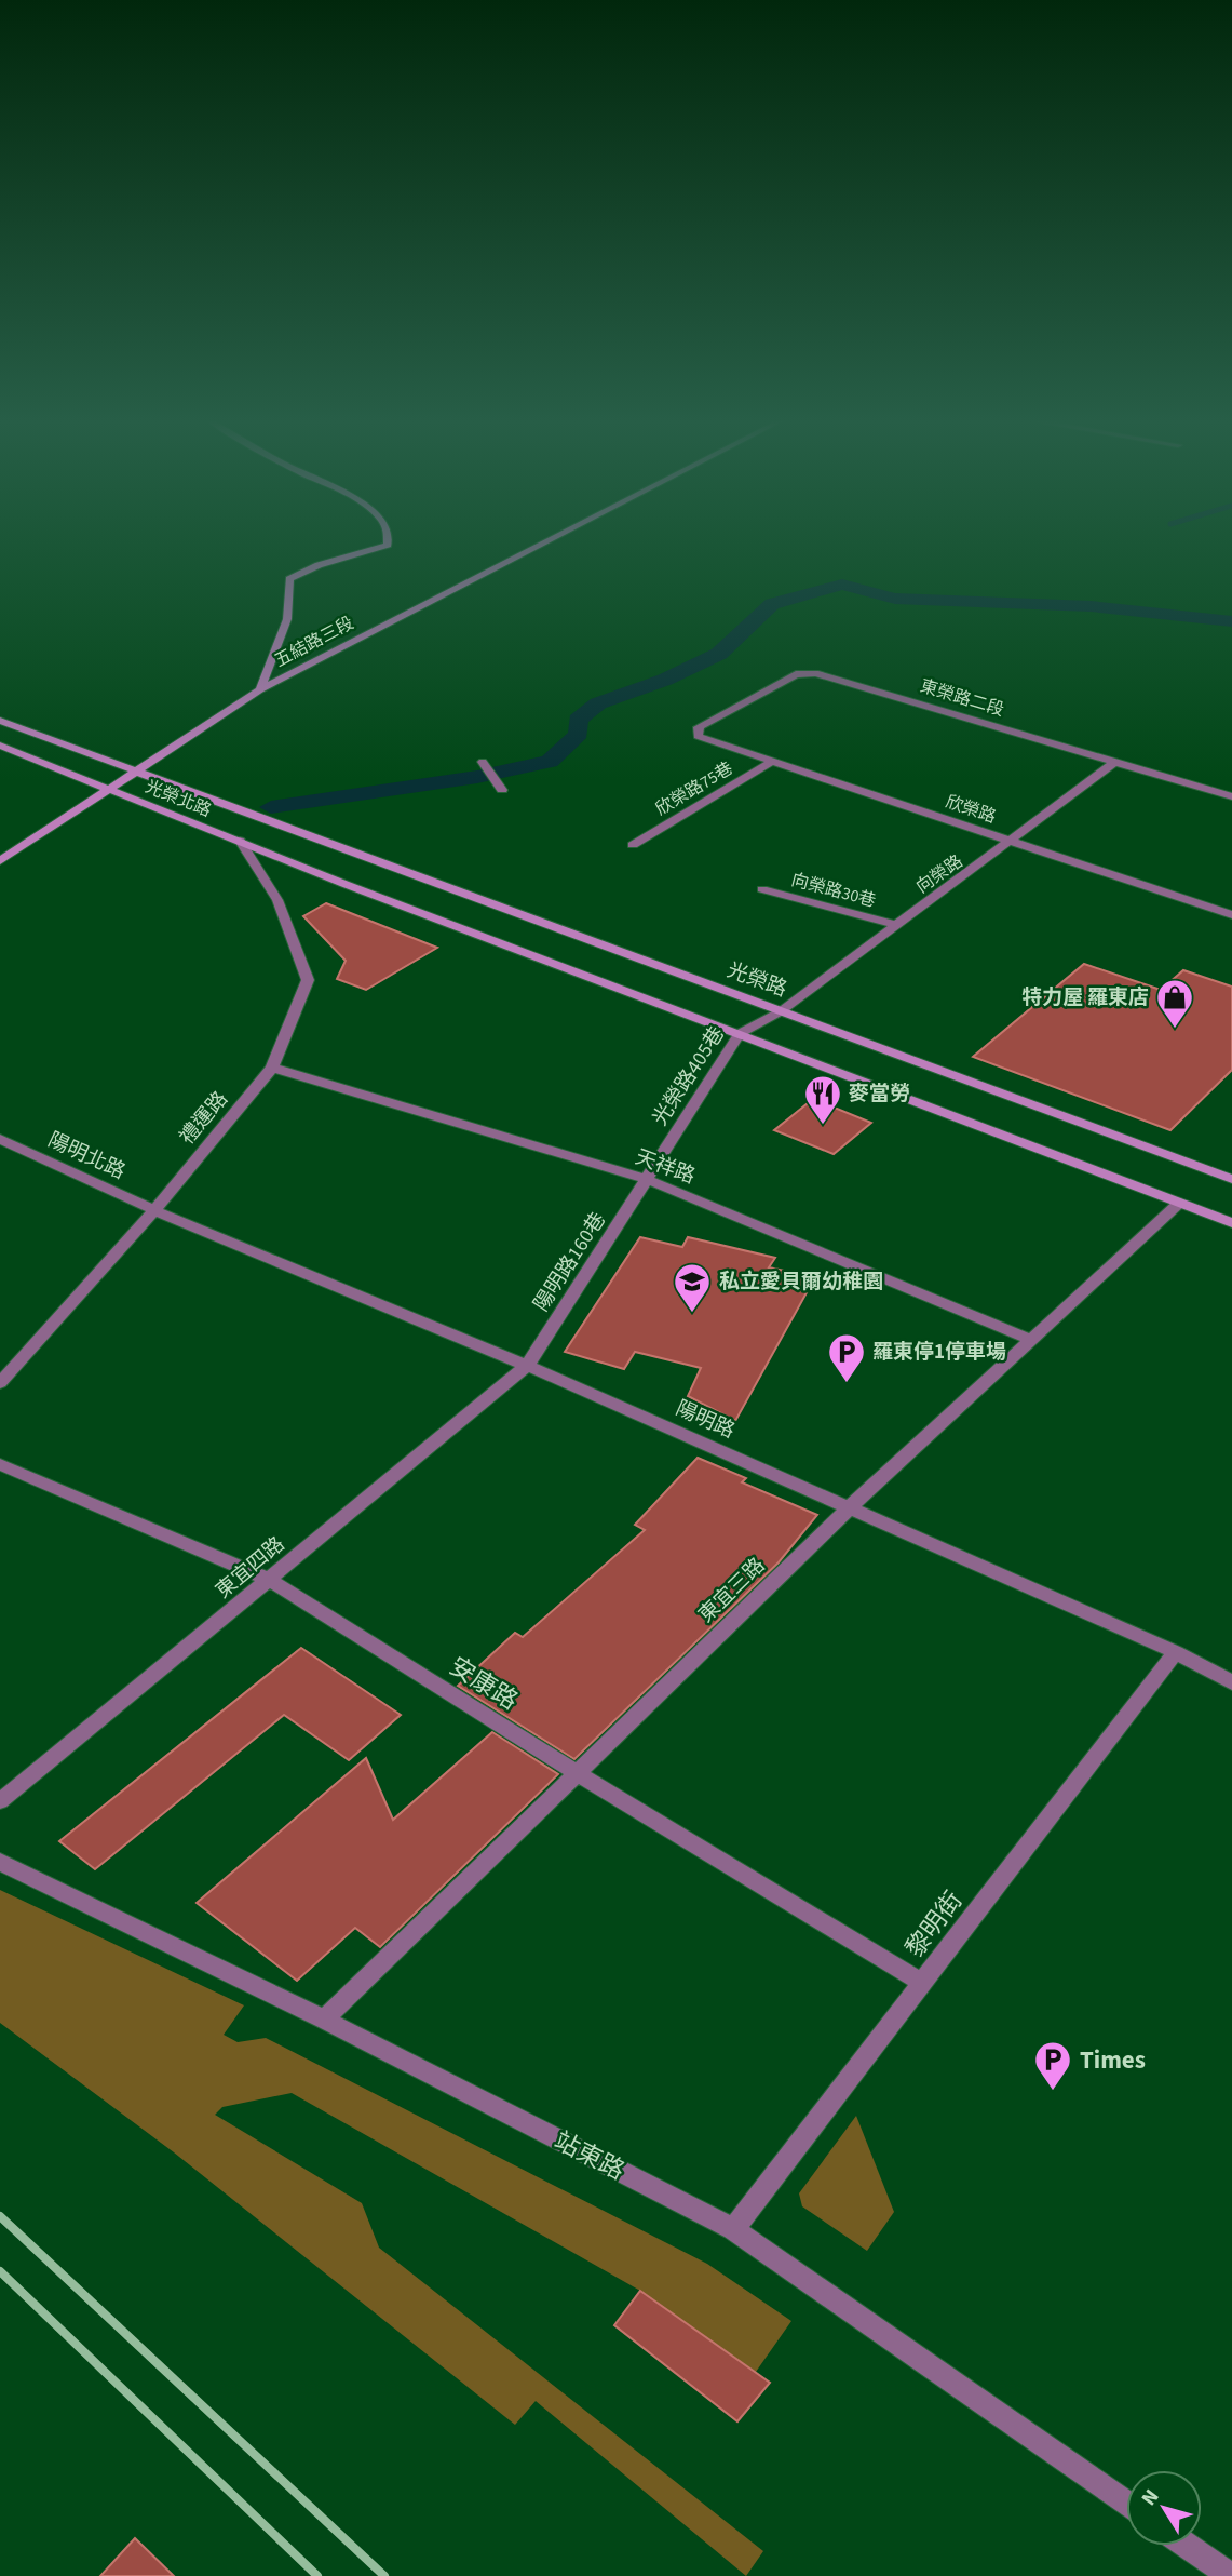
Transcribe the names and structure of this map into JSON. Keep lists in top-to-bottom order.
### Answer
{
  "streets": {
    "street": [
      "五結路三段",
      "東榮路二段",
      "欣榮路75巷",
      "光榮北路",
      "欣榮路",
      "向榮路",
      "向榮路30巷",
      "光榮路",
      "光榮路405巷",
      "禮運路",
      "陽明北路",
      "天祥路",
      "陽明路160巷",
      "陽明路",
      "東宜四路",
      "東宜三路",
      "安康路",
      "黎明街",
      "站東路"
    ]
  },
  "crossings": [
    ["五結路三段", "光榮北路"],
    ["東榮路二段", "欣榮路"],
    ["東榮路二段", "向榮路"],
    ["欣榮路75巷", "欣榮路"],
    ["光榮北路", "光榮路"],
    ["光榮北路", "光榮路405巷"],
    ["光榮北路", "禮運路"],
    ["欣榮路", "向榮路"],
    ["向榮路", "向榮路30巷"],
    ["向榮路", "光榮路"],
    ["向榮路", "光榮路405巷"],
    ["光榮路", "光榮路405巷"],
    ["光榮路405巷", "天祥路"],
    ["光榮路405巷", "陽明路160巷"],
    ["禮運路", "陽明北路"],
    ["禮運路", "天祥路"],
    ["禮運路", "陽明路"],
    ["陽明北路", "陽明路"],
    ["天祥路", "陽明路160巷"],
    ["天祥路", "東宜三路"],
    ["陽明路160巷", "陽明路"],
    ["陽明路160巷", "東宜四路"],
    ["陽明路", "東宜四路"],
    ["陽明路", "東宜三路"],
    ["陽明路", "黎明街"],
    ["東宜四路", "安康路"],
    ["東宜三路", "安康路"],
    ["東宜三路", "站東路"],
    ["安康路", "黎明街"],
    ["黎明街", "站東路"]
  ],
  "places": {
    "shop": ["特力屋 羅東店"],
    "restaurant": ["麥當勞"],
    "school or university": ["私立愛貝爾幼稚園"],
    "parking": ["羅東停1停車場", "Times"]
  },
  "north": "top left"
}
